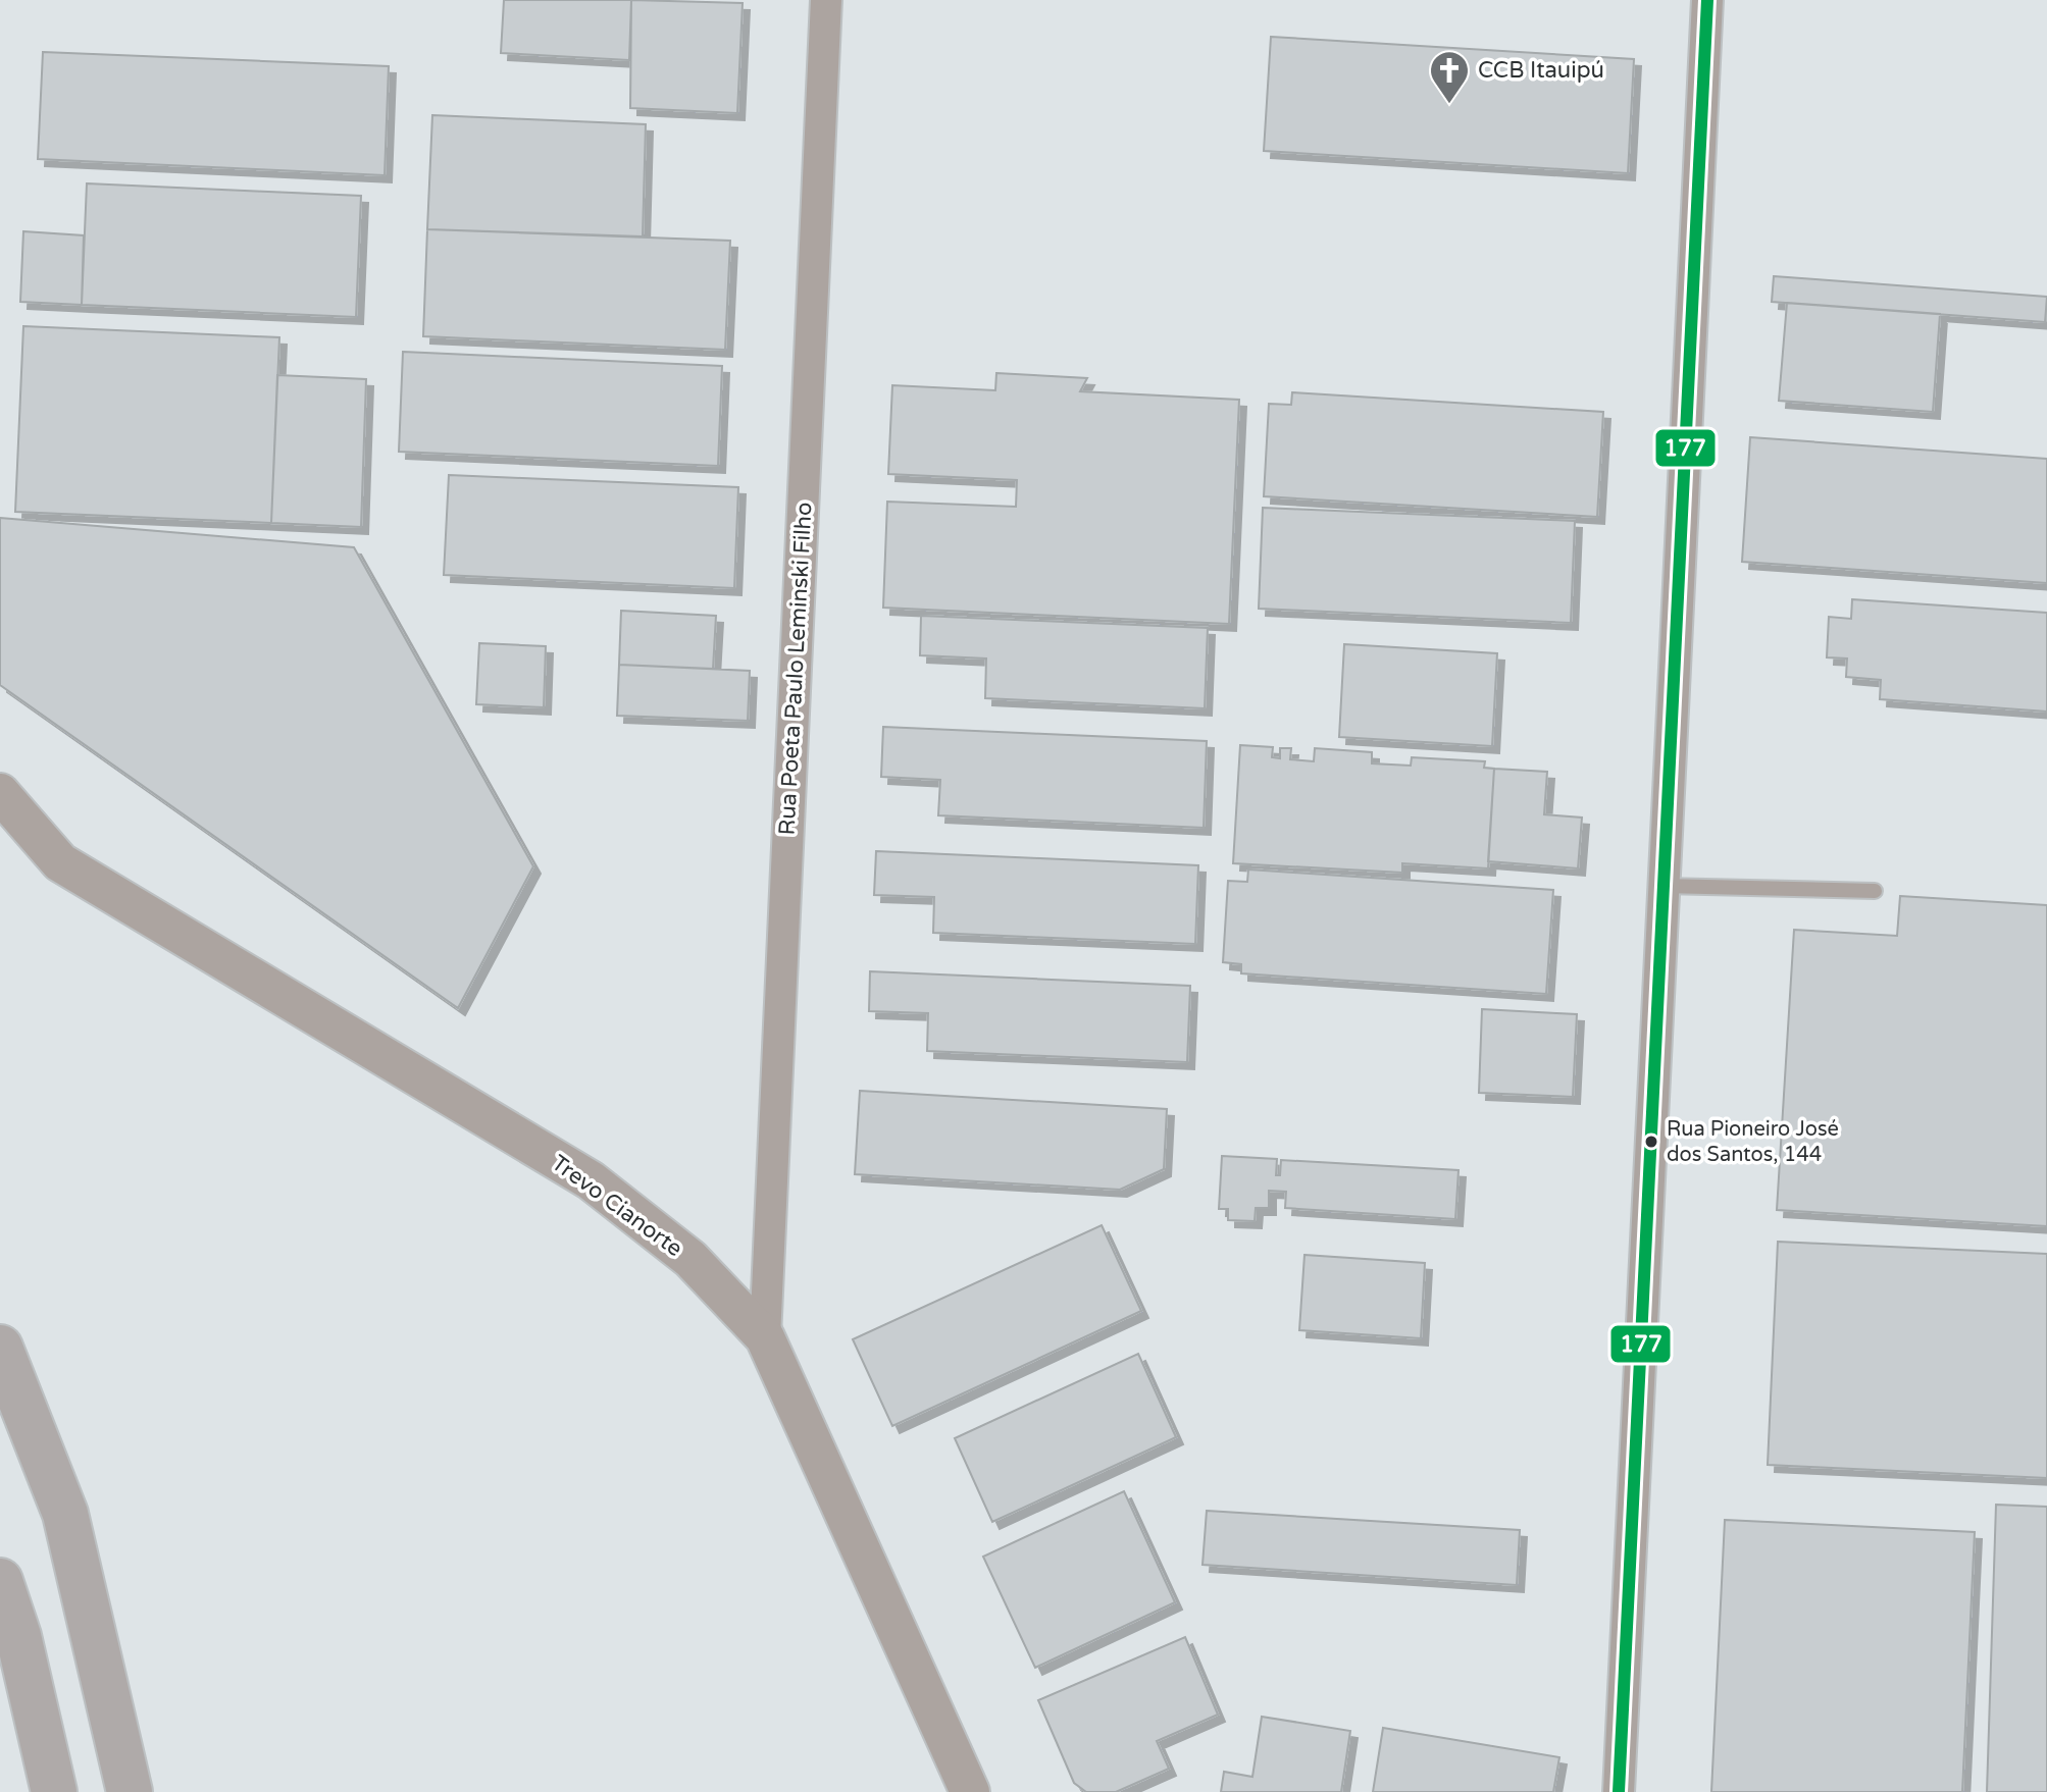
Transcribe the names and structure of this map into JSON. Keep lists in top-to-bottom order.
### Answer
{
  "streets": {
    "street": ["Rua Poeta Paulo Leminski Filho", "Trevo Cianorte"]
  },
  "crossings": [
    ["Rua Poeta Paulo Leminski Filho", "Trevo Cianorte"]
  ],
  "places": {
    "church": ["CCB Itauipú"],
    "other": ["Rua Pioneiro José dos Santos, 144"]
  },
  "lines": ["transit line 177"]
}
